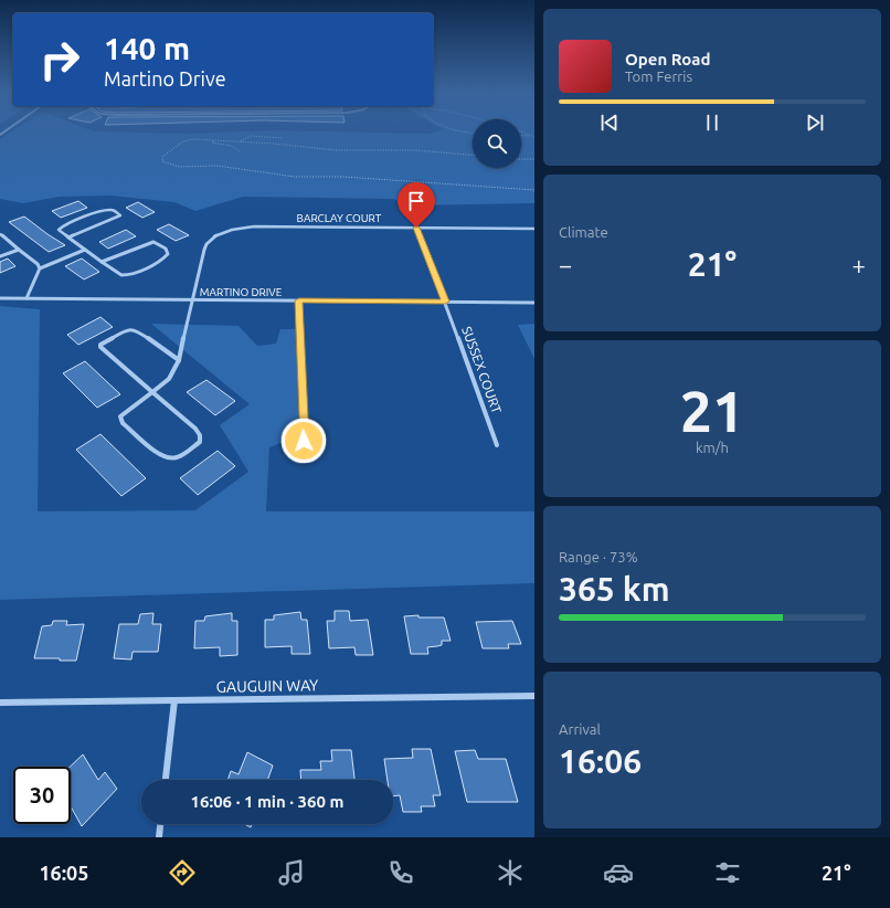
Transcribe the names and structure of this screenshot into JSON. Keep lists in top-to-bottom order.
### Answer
{
  "streets": {
    "street": [
      "BARCLAY COURT",
      "MARTINO DRIVE",
      "SUSSEX COURT",
      "GAUGUIN WAY"
    ]
  },
  "crossings": [
    ["BARCLAY COURT", "MARTINO DRIVE"],
    ["BARCLAY COURT", "SUSSEX COURT"],
    ["MARTINO DRIVE", "SUSSEX COURT"]
  ],
  "page": {
    "turn": ["140 m", "Martino Drive"],
    "song": ["Open Road", "Tom Ferris"],
    "tile": [
      "Climate",
      ["21", "km/h"],
      ["Range · 73%", "365 km"],
      ["Arrival", "16:06"]
    ],
    "heat": ["−", "21°", "+"],
    "limit": "30",
    "trip": "16:06 · 1 min · 360 m",
    "tabs": ["16:05", "21°"]
  }
}
